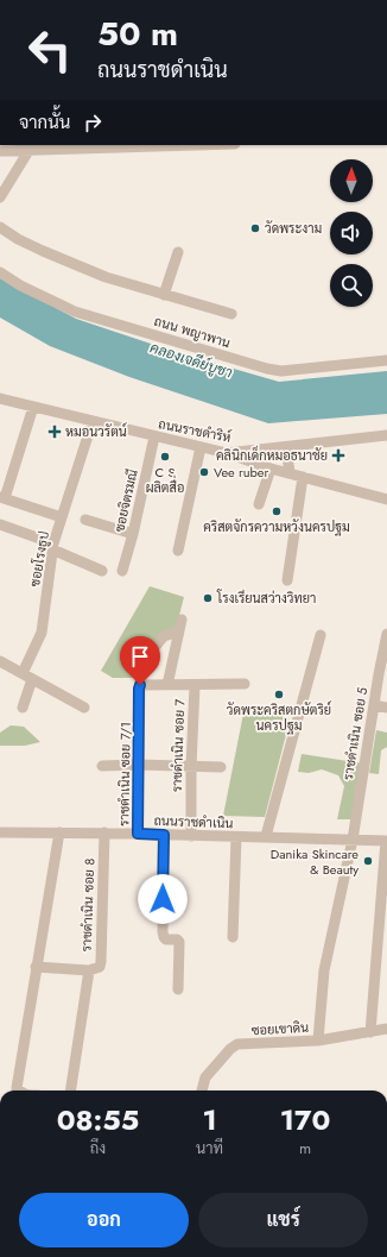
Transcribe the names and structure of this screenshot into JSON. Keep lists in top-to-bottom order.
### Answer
{
  "streets": {
    "street": [
      "ถนน พญาพาน",
      "ถนนราชดำริห์",
      "ซอยจิตรมณี",
      "ซอยโรงธูป",
      "ราชดำเนิน ซอย 5",
      "ราชดำเนิน ซอย 7",
      "ราชดำเนิน ซอย 7/1",
      "ถนนราชดำเนิน",
      "ราชดำเนิน ซอย 8",
      "ซอยเขาดิน"
    ]
  },
  "crossings": [
    ["ถนนราชดำริห์", "ซอยจิตรมณี"],
    ["ถนนราชดำริห์", "ซอยโรงธูป"],
    ["ราชดำเนิน ซอย 5", "ถนนราชดำเนิน"],
    ["ราชดำเนิน ซอย 5", "ซอยเขาดิน"],
    ["ราชดำเนิน ซอย 7", "ถนนราชดำเนิน"],
    ["ราชดำเนิน ซอย 7/1", "ถนนราชดำเนิน"],
    ["ถนนราชดำเนิน", "ราชดำเนิน ซอย 8"]
  ],
  "water": ["คลองเจดีย์บูชา"],
  "places": {
    "other": [
      "วัดพระงาม",
      "C S ผลิตสื่อ",
      "Vee ruber",
      "คริสตจักรความหวังนครปฐม",
      "โรงเรียนสว่างวิทยา",
      "วัดพระคริสตกษัตริย์ นครปฐม",
      "Danika Skincare & Beauty"
    ],
    "health": ["หมอนวรัตน์", "คลินิกเด็กหมอธนาชัย"]
  },
  "north": "top",
  "page": {
    "turn": ["50 m", "ถนนราชดำเนิน"],
    "then": "จากนั้น",
    "eta": [
      "08:55",
      "ถึง",
      "1",
      "นาที",
      "170",
      "m"
    ],
    "buttons": ["ออก", "แชร์"]
  }
}
